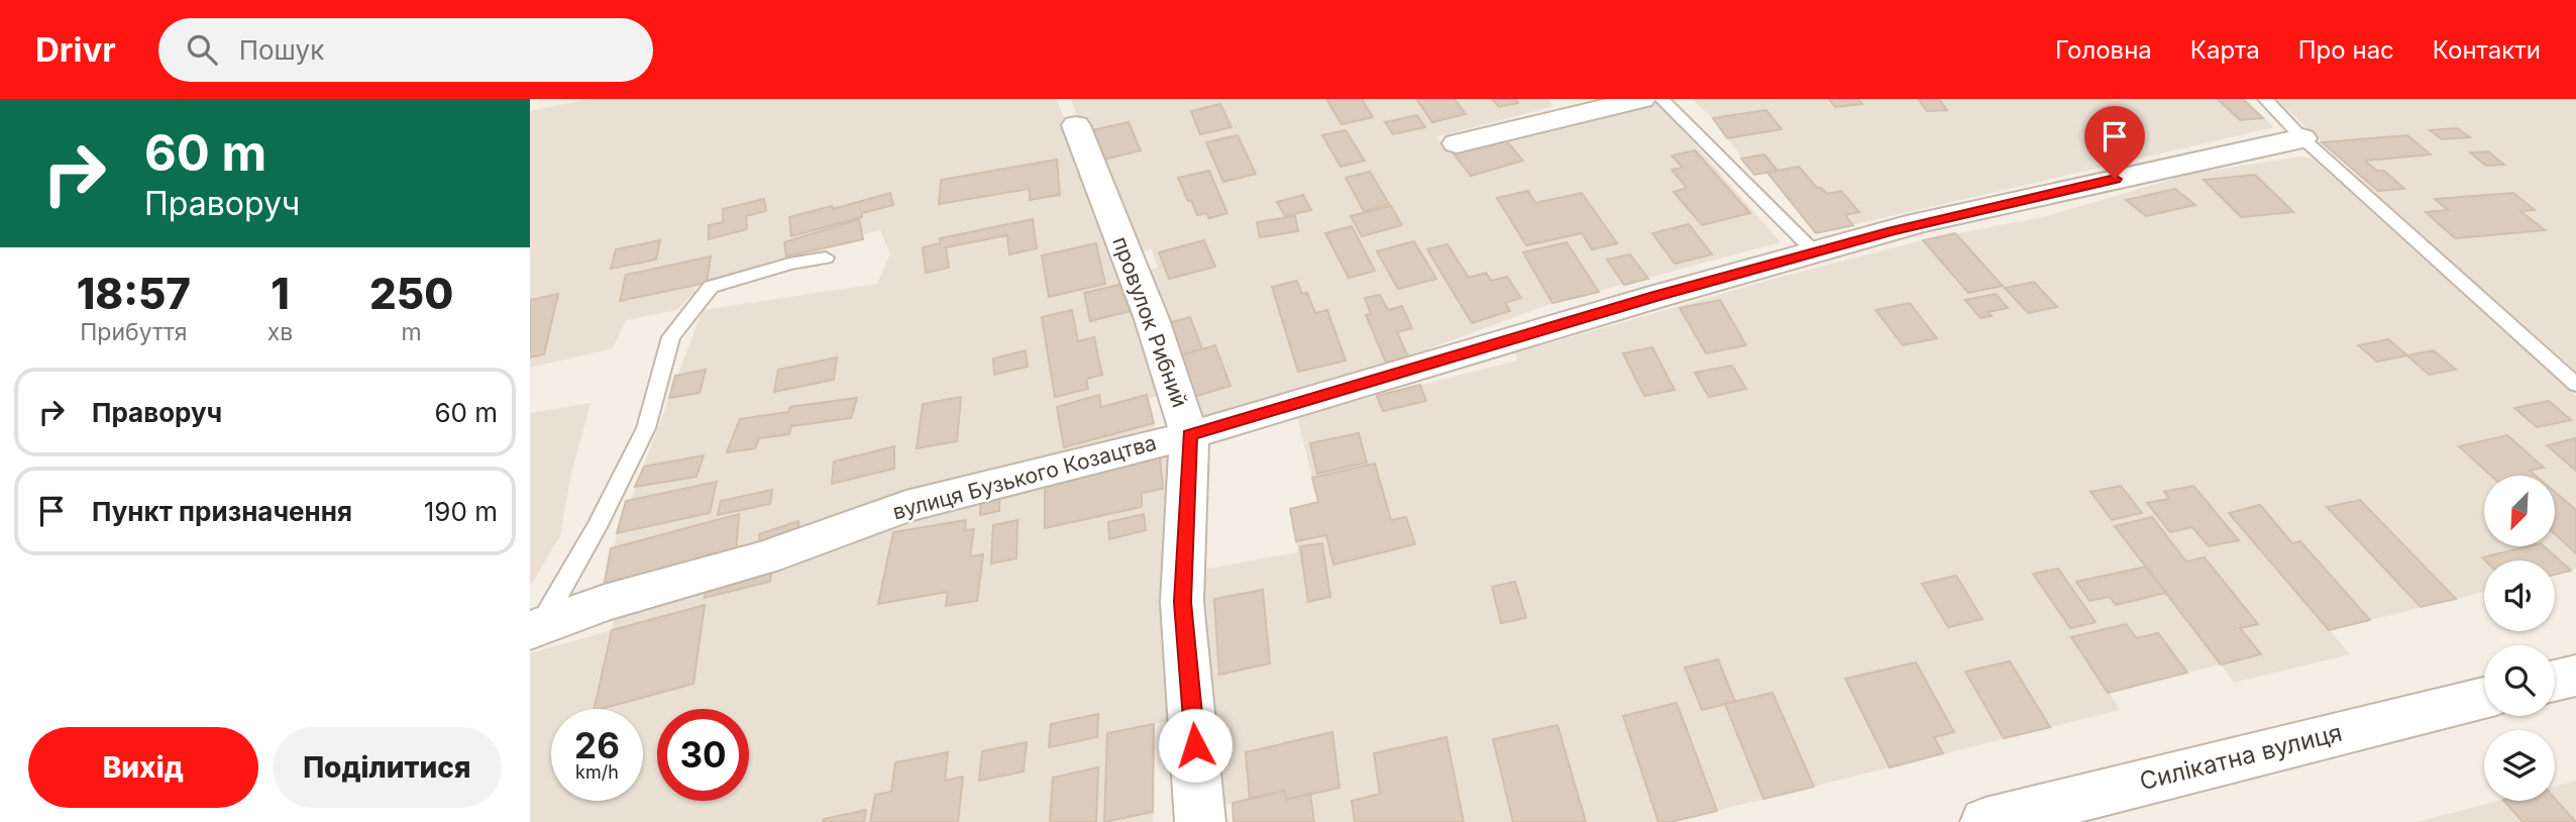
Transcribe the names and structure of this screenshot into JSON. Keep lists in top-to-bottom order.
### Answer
{
  "streets": {
    "street": ["провулок Рибний", "вулиця Бузького Козацтва", "Силікатна вулиця"]
  },
  "crossings": [
    ["провулок Рибний", "вулиця Бузького Козацтва"]
  ],
  "north": "bottom left",
  "page": {
    "header": "Drivr",
    "search": "Пошук",
    "nav": [
      "Головна",
      "Карта",
      "Про нас",
      "Контакти"
    ],
    "turn": ["60 m", "Праворуч"],
    "eta": [
      "18:57",
      "Прибуття",
      "1",
      "хв",
      "250",
      "m"
    ],
    "list": [
      {
        "name": "Праворуч",
        "value": "60 m"
      },
      {
        "name": "Пункт призначення",
        "value": "190 m"
      }
    ],
    "speed": "26 km/h",
    "limit": "30",
    "buttons": ["Вихід", "Поділитися"]
  }
}
